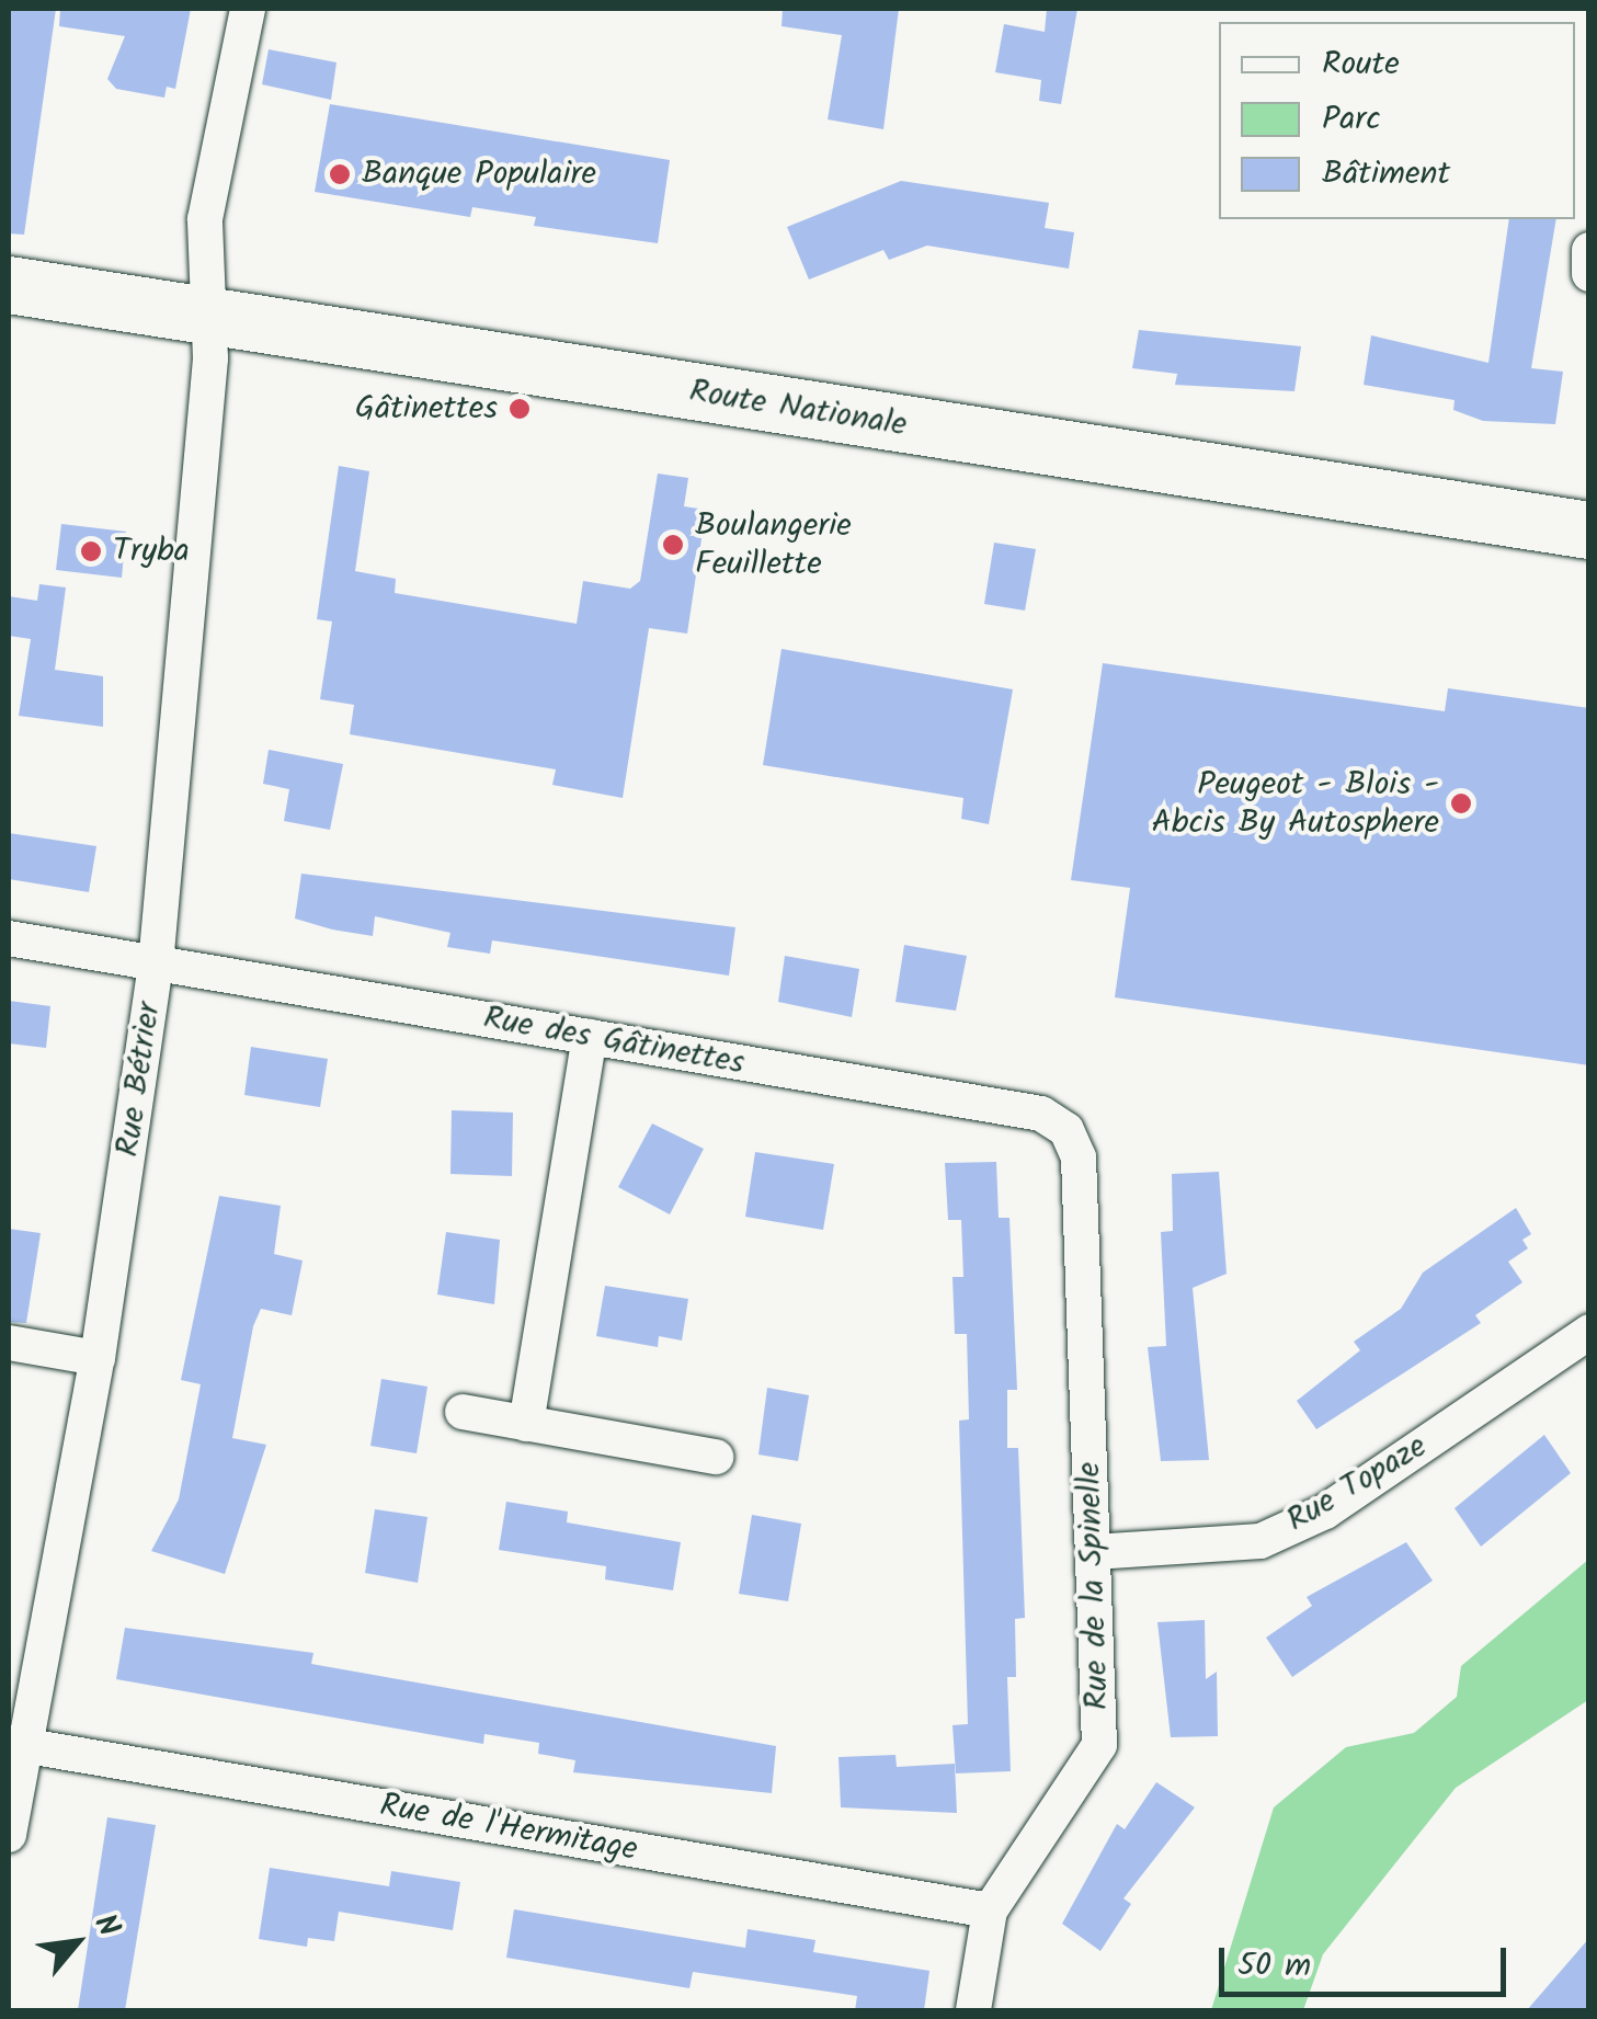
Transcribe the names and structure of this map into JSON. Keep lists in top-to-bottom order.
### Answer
{
  "streets": {
    "main road": ["Route Nationale"],
    "street": [
      "Rue des Gâtinettes",
      "Rue Bétrier",
      "Rue Topaze",
      "Rue de la Spinelle",
      "Rue de l'Hermitage"
    ]
  },
  "crossings": [
    ["Route Nationale", "Rue Bétrier"],
    ["Rue des Gâtinettes", "Rue Bétrier"],
    ["Rue des Gâtinettes", "Rue de la Spinelle"],
    ["Rue Bétrier", "Rue de l'Hermitage"],
    ["Rue Topaze", "Rue de la Spinelle"],
    ["Rue de la Spinelle", "Rue de l'Hermitage"]
  ],
  "places": [
    "Banque Populaire",
    "Gâtinettes",
    "Boulangerie Feuillette",
    "Tryba",
    "Peugeot - Blois - Abcis By Autosphere"
  ],
  "legend": ["Route", "Parc", "Bâtiment"],
  "scale_bar": "50 m",
  "north": "top right"
}
